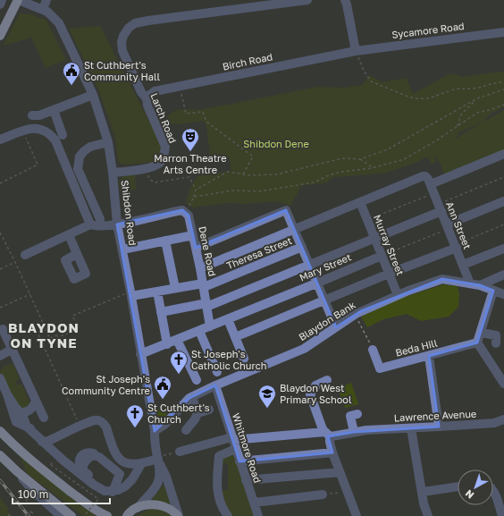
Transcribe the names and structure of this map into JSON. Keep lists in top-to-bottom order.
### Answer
{
  "streets": {
    "street": [
      "Sycamore Road",
      "Birch Road",
      "Larch Road",
      "Shibdon Road",
      "Ann Street",
      "Murray Street",
      "Dene Road",
      "Theresa Street",
      "Mary Street",
      "Blaydon Bank",
      "Beda Hill",
      "Lawrence Avenue",
      "Whitmore Road"
    ]
  },
  "crossings": [
    ["Sycamore Road", "Birch Road"],
    ["Birch Road", "Larch Road"],
    ["Larch Road", "Shibdon Road"],
    ["Shibdon Road", "Theresa Street"],
    ["Shibdon Road", "Mary Street"],
    ["Shibdon Road", "Blaydon Bank"],
    ["Ann Street", "Blaydon Bank"],
    ["Murray Street", "Mary Street"],
    ["Murray Street", "Blaydon Bank"],
    ["Dene Road", "Theresa Street"],
    ["Dene Road", "Mary Street"],
    ["Blaydon Bank", "Whitmore Road"],
    ["Lawrence Avenue", "Whitmore Road"]
  ],
  "districts": ["BLAYDON ON TYNE"],
  "parks": ["Shibdon Dene"],
  "places": {
    "public building": ["St Cuthbert's Community Hall", "St Joseph's Community Centre"],
    "theatre": ["Marron Theatre Arts Centre"],
    "church": ["St Joseph's Catholic Church", "St Cuthbert's Church"],
    "school or university": ["Blaydon West Primary School"]
  },
  "scale_bar": "100 m",
  "north": "bottom left"
}
